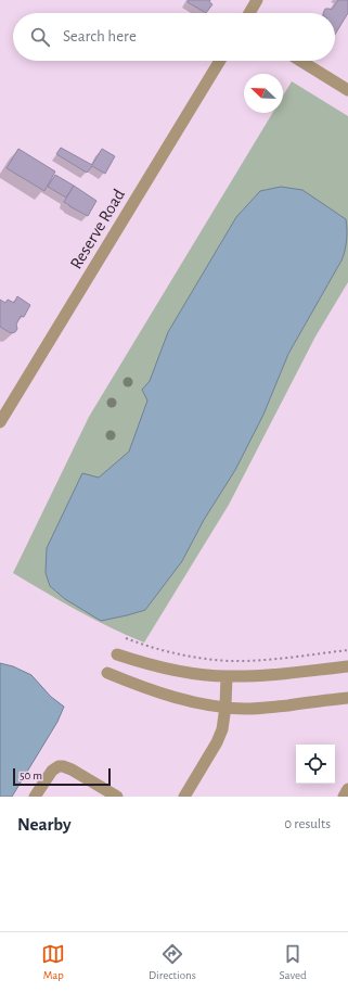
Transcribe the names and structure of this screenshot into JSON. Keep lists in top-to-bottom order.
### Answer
{
  "streets": {
    "street": ["Reserve Road"]
  },
  "scale_bar": "50 m",
  "north": "top left",
  "page": {
    "search": "Search here",
    "scale": "50 m",
    "heading": ["Nearby", "0 results"],
    "nav": ["Map", "Directions", "Saved"]
  }
}
